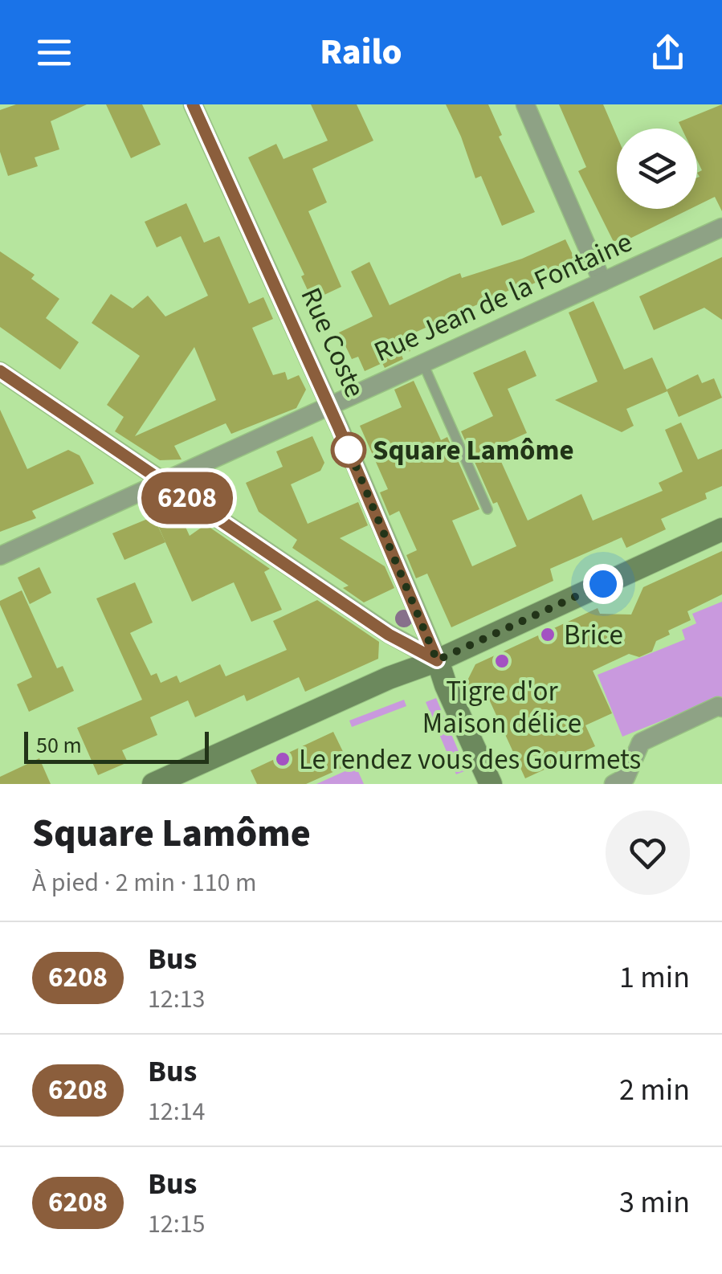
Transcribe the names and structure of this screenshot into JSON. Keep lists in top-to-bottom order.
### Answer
{
  "streets": {
    "main road": ["Rue Coste"],
    "street": ["Rue Jean de la Fontaine"]
  },
  "crossings": [
    ["Rue Jean de la Fontaine", "Rue Coste"]
  ],
  "places": [
    "Square Lamôme",
    "Brice",
    "Tigre d'or Maison délice",
    "Le rendez vous des Gourmets"
  ],
  "lines": ["bus line 6208"],
  "scale_bar": "50 m",
  "page": {
    "header": "Railo",
    "on_map": "6208",
    "scale": "50 m",
    "heading": ["Square Lamôme", "À pied · 2 min · 110 m"],
    "list": [
      {
        "mark": "6208",
        "name": "Bus",
        "note": "12:13",
        "value": "1 min"
      },
      {
        "mark": "6208",
        "name": "Bus",
        "note": "12:14",
        "value": "2 min"
      },
      {
        "mark": "6208",
        "name": "Bus",
        "note": "12:15",
        "value": "3 min"
      }
    ]
  }
}
